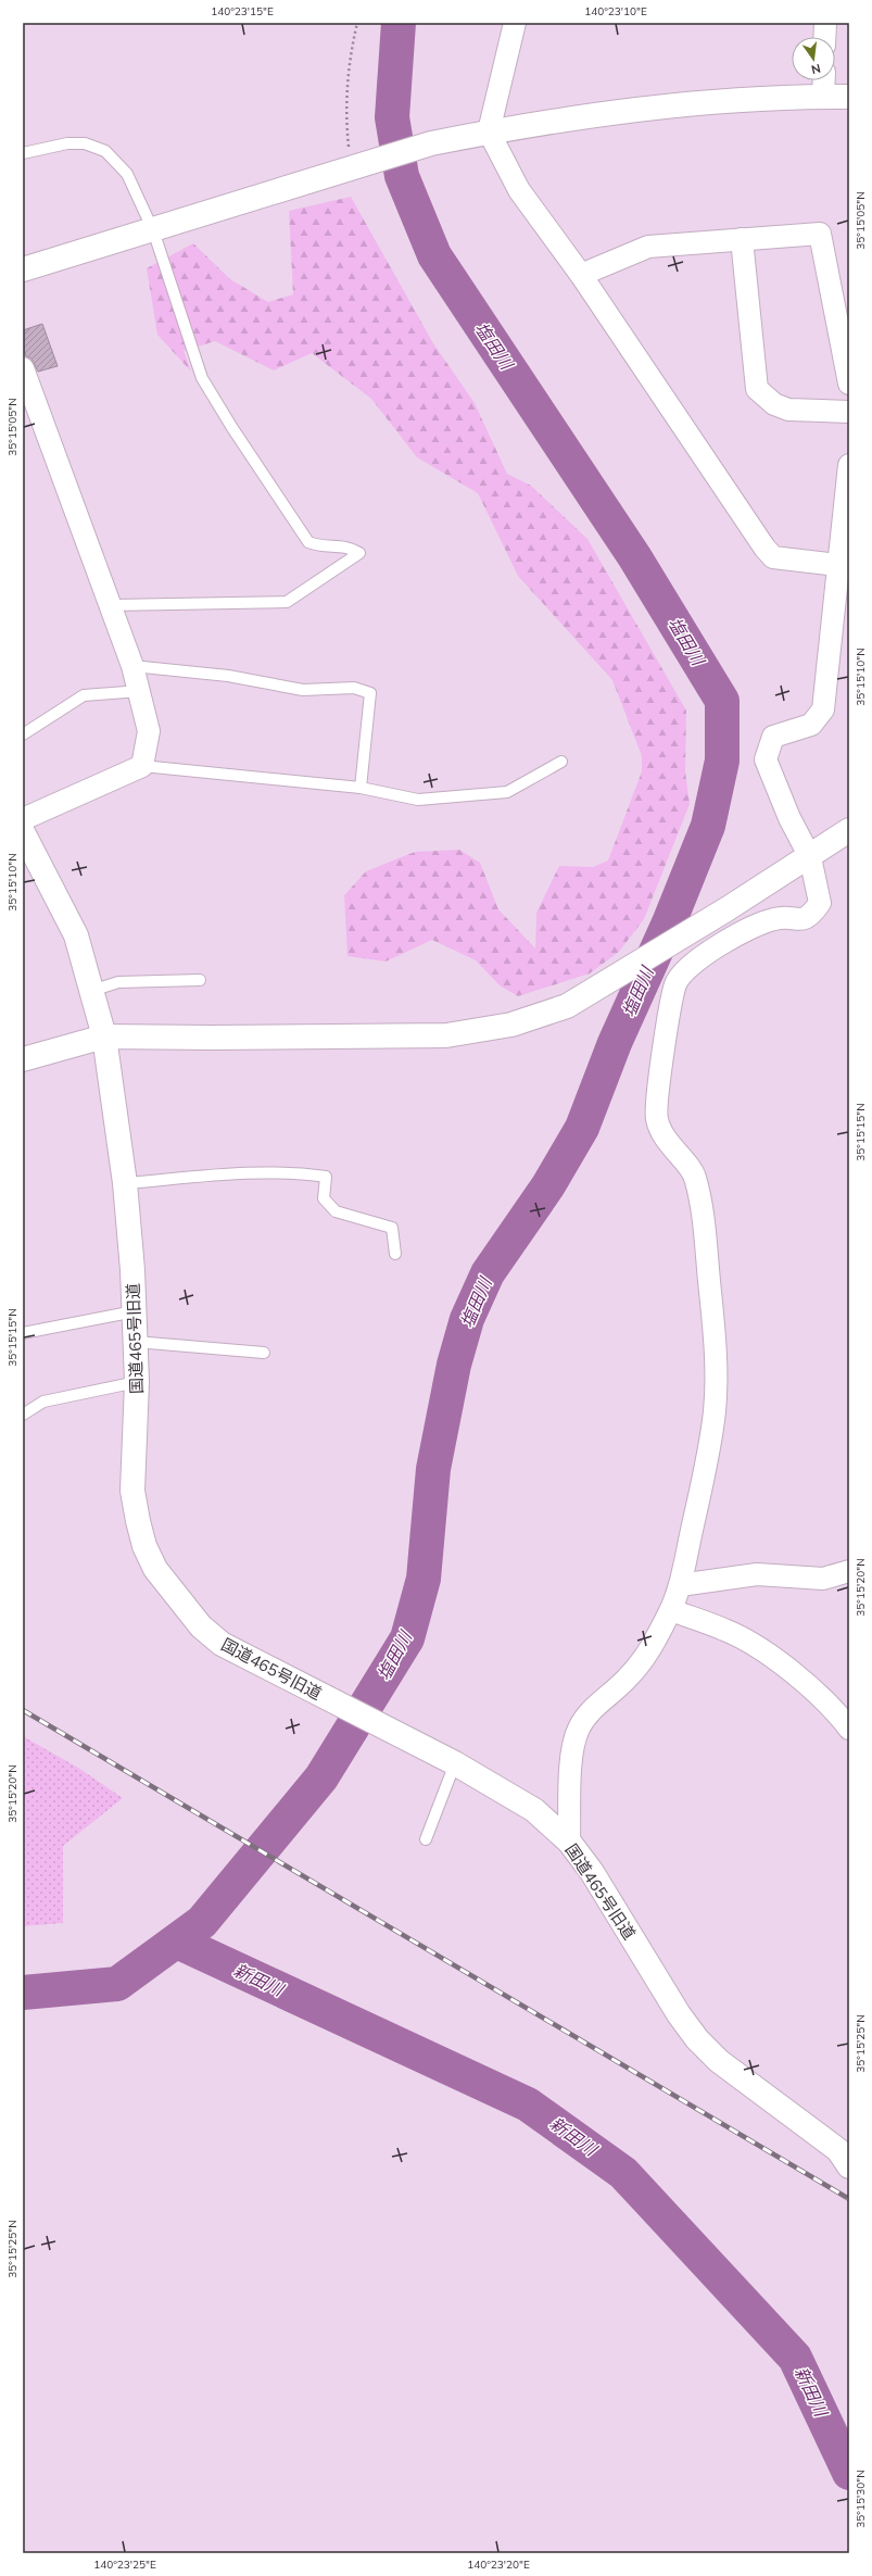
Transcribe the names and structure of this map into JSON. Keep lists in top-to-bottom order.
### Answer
{
  "streets": {
    "street": ["国道465号旧道"]
  },
  "water": ["塩田川", "新田川"],
  "north": "bottom",
  "coordinates": [
    "140°23'15\"E",
    "140°23'10\"E",
    "35°15'05\"N",
    "35°15'10\"N",
    "35°15'15\"N",
    "35°15'20\"N",
    "35°15'25\"N",
    "35°15'30\"N",
    "140°23'25\"E",
    "140°23'20\"E"
  ]
}
